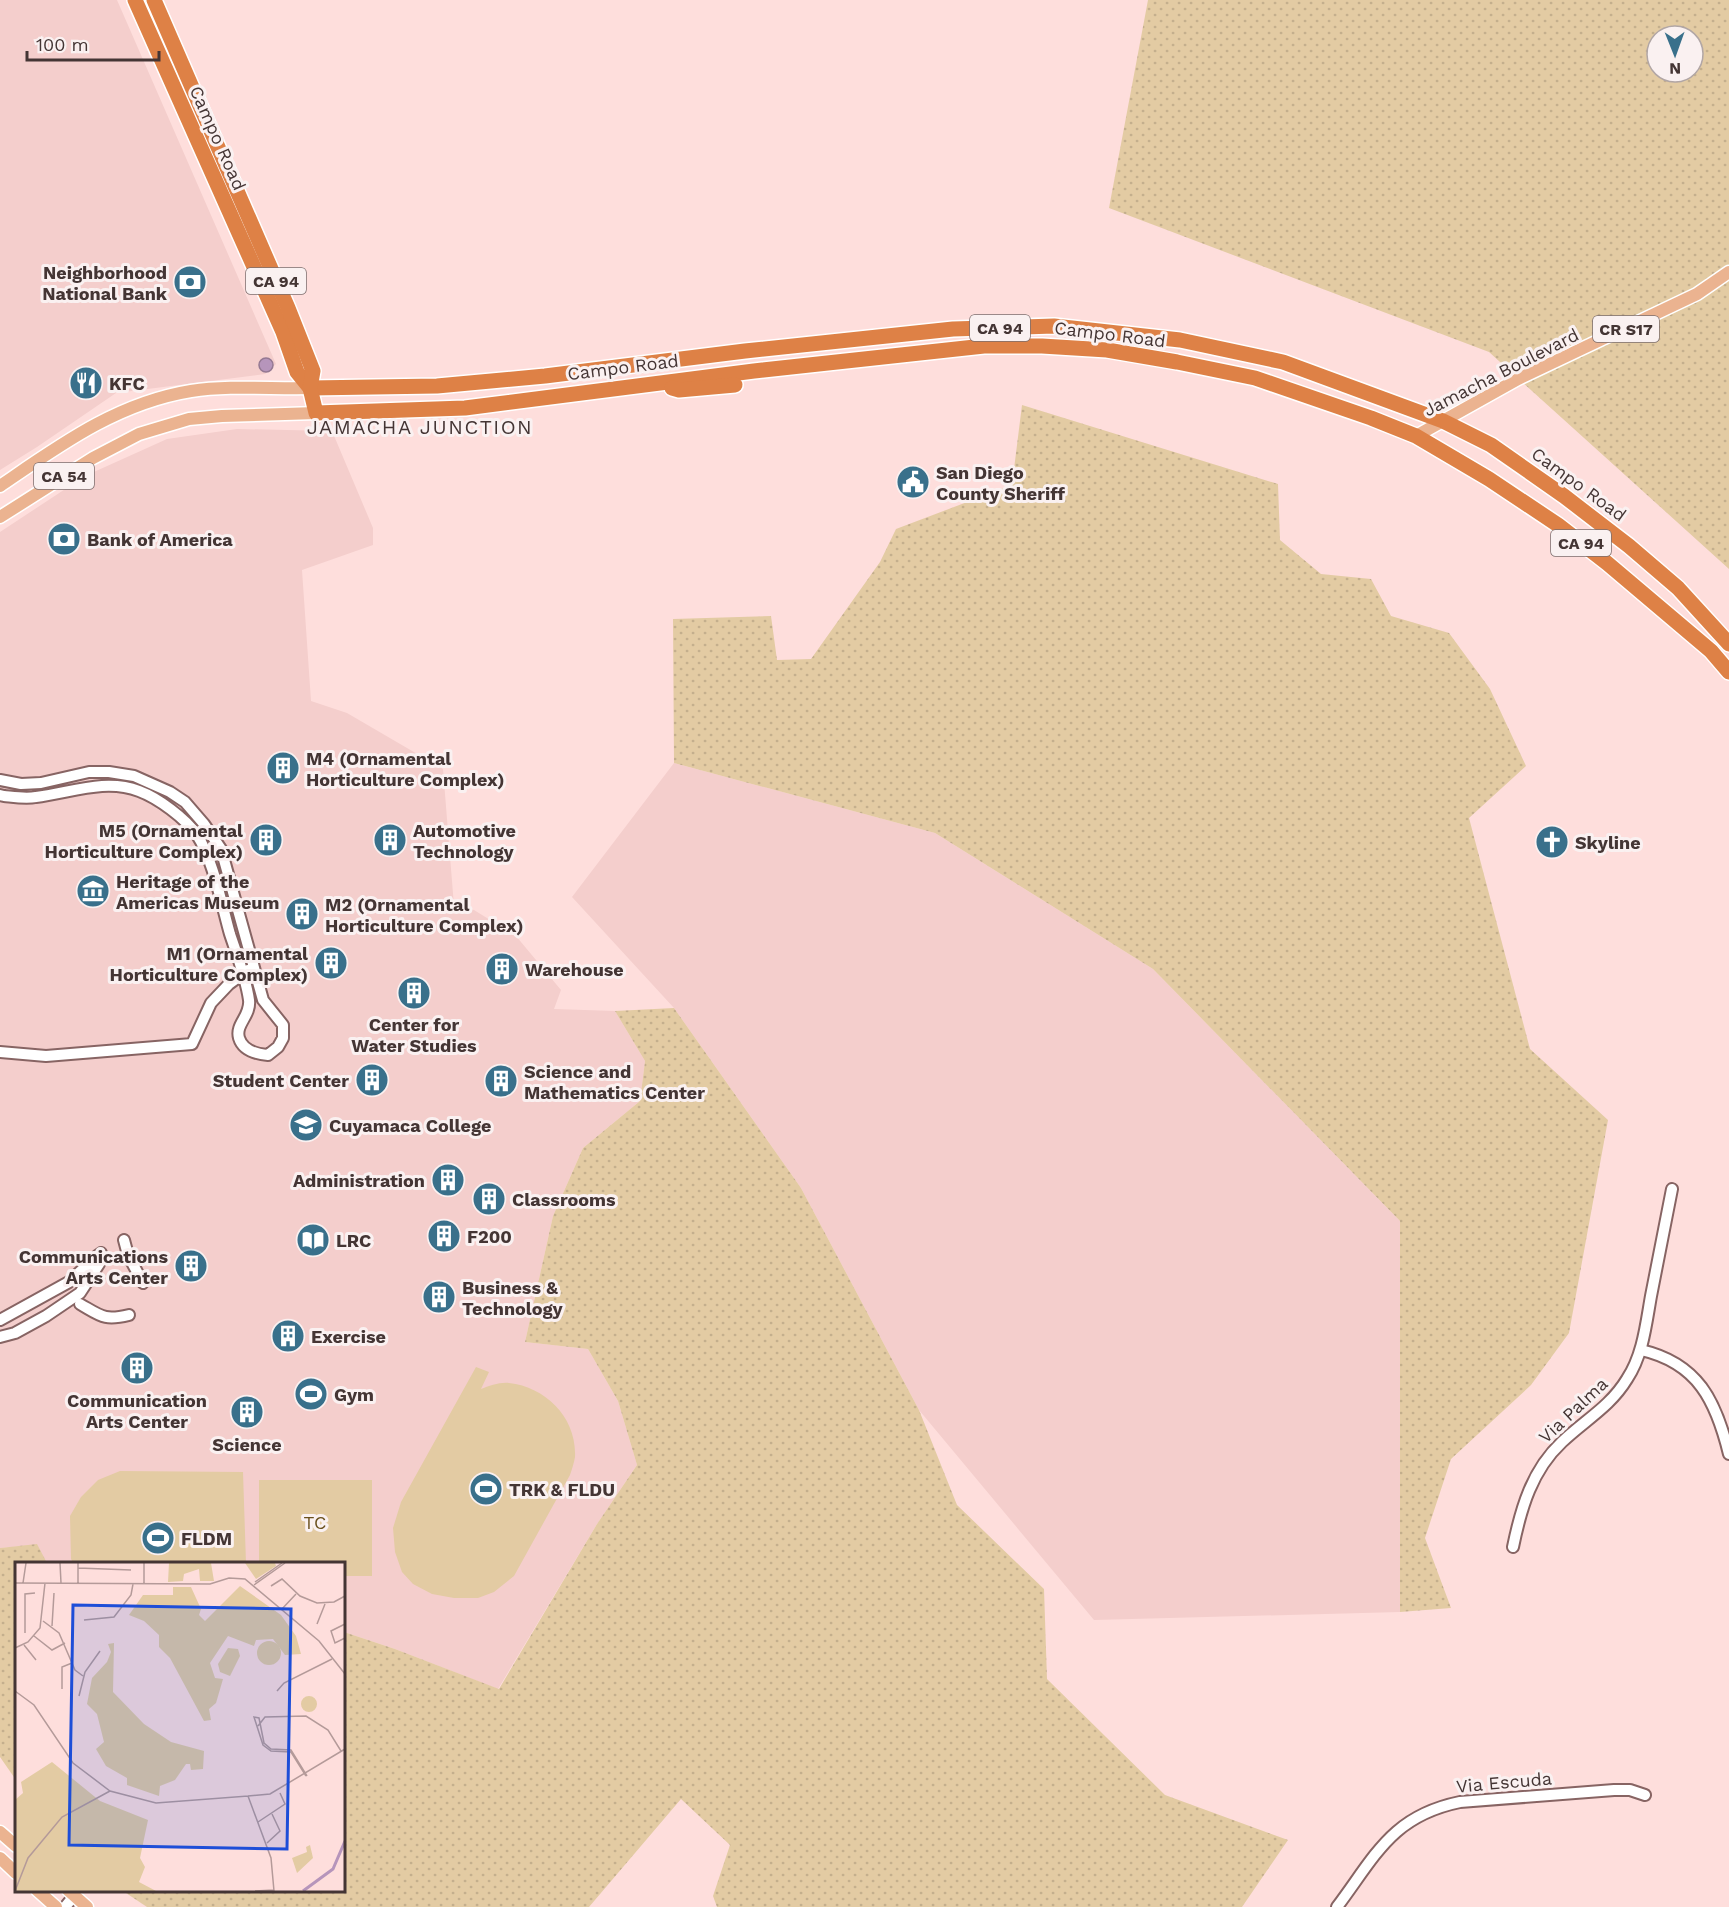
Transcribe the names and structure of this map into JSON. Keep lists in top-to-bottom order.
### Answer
{
  "streets": {
    "highway": ["Campo Road", "CA 94"],
    "main road": ["CR S17", "Jamacha Boulevard", "CA 54"],
    "street": ["Via Palma", "Via Escuda"]
  },
  "crossings": [
    ["Campo Road", "Jamacha Boulevard"],
    ["Campo Road", "CA 54"]
  ],
  "districts": ["JAMACHA JUNCTION"],
  "parks": ["TC"],
  "places": {
    "bank": ["Neighborhood National Bank", "Bank of America"],
    "restaurant": ["KFC"],
    "public building": ["San Diego County Sheriff"],
    "building": [
      "M4 (Ornamental Horticulture Complex)",
      "M5 (Ornamental Horticulture Complex)",
      "Automotive Technology",
      "M2 (Ornamental Horticulture Complex)",
      "M1 (Ornamental Horticulture Complex)",
      "Warehouse",
      "Center for Water Studies",
      "Student Center",
      "Science and Mathematics Center",
      "Administration",
      "Classrooms",
      "F200",
      "Communications Arts Center",
      "Business & Technology",
      "Exercise",
      "Communication Arts Center",
      "Science"
    ],
    "church": ["Skyline"],
    "museum": ["Heritage of the Americas Museum"],
    "school or university": ["Cuyamaca College"],
    "library": ["LRC"],
    "sports": ["Gym", "TRK & FLDU", "FLDM"]
  },
  "scale_bar": "100 m",
  "north": "bottom"
}
